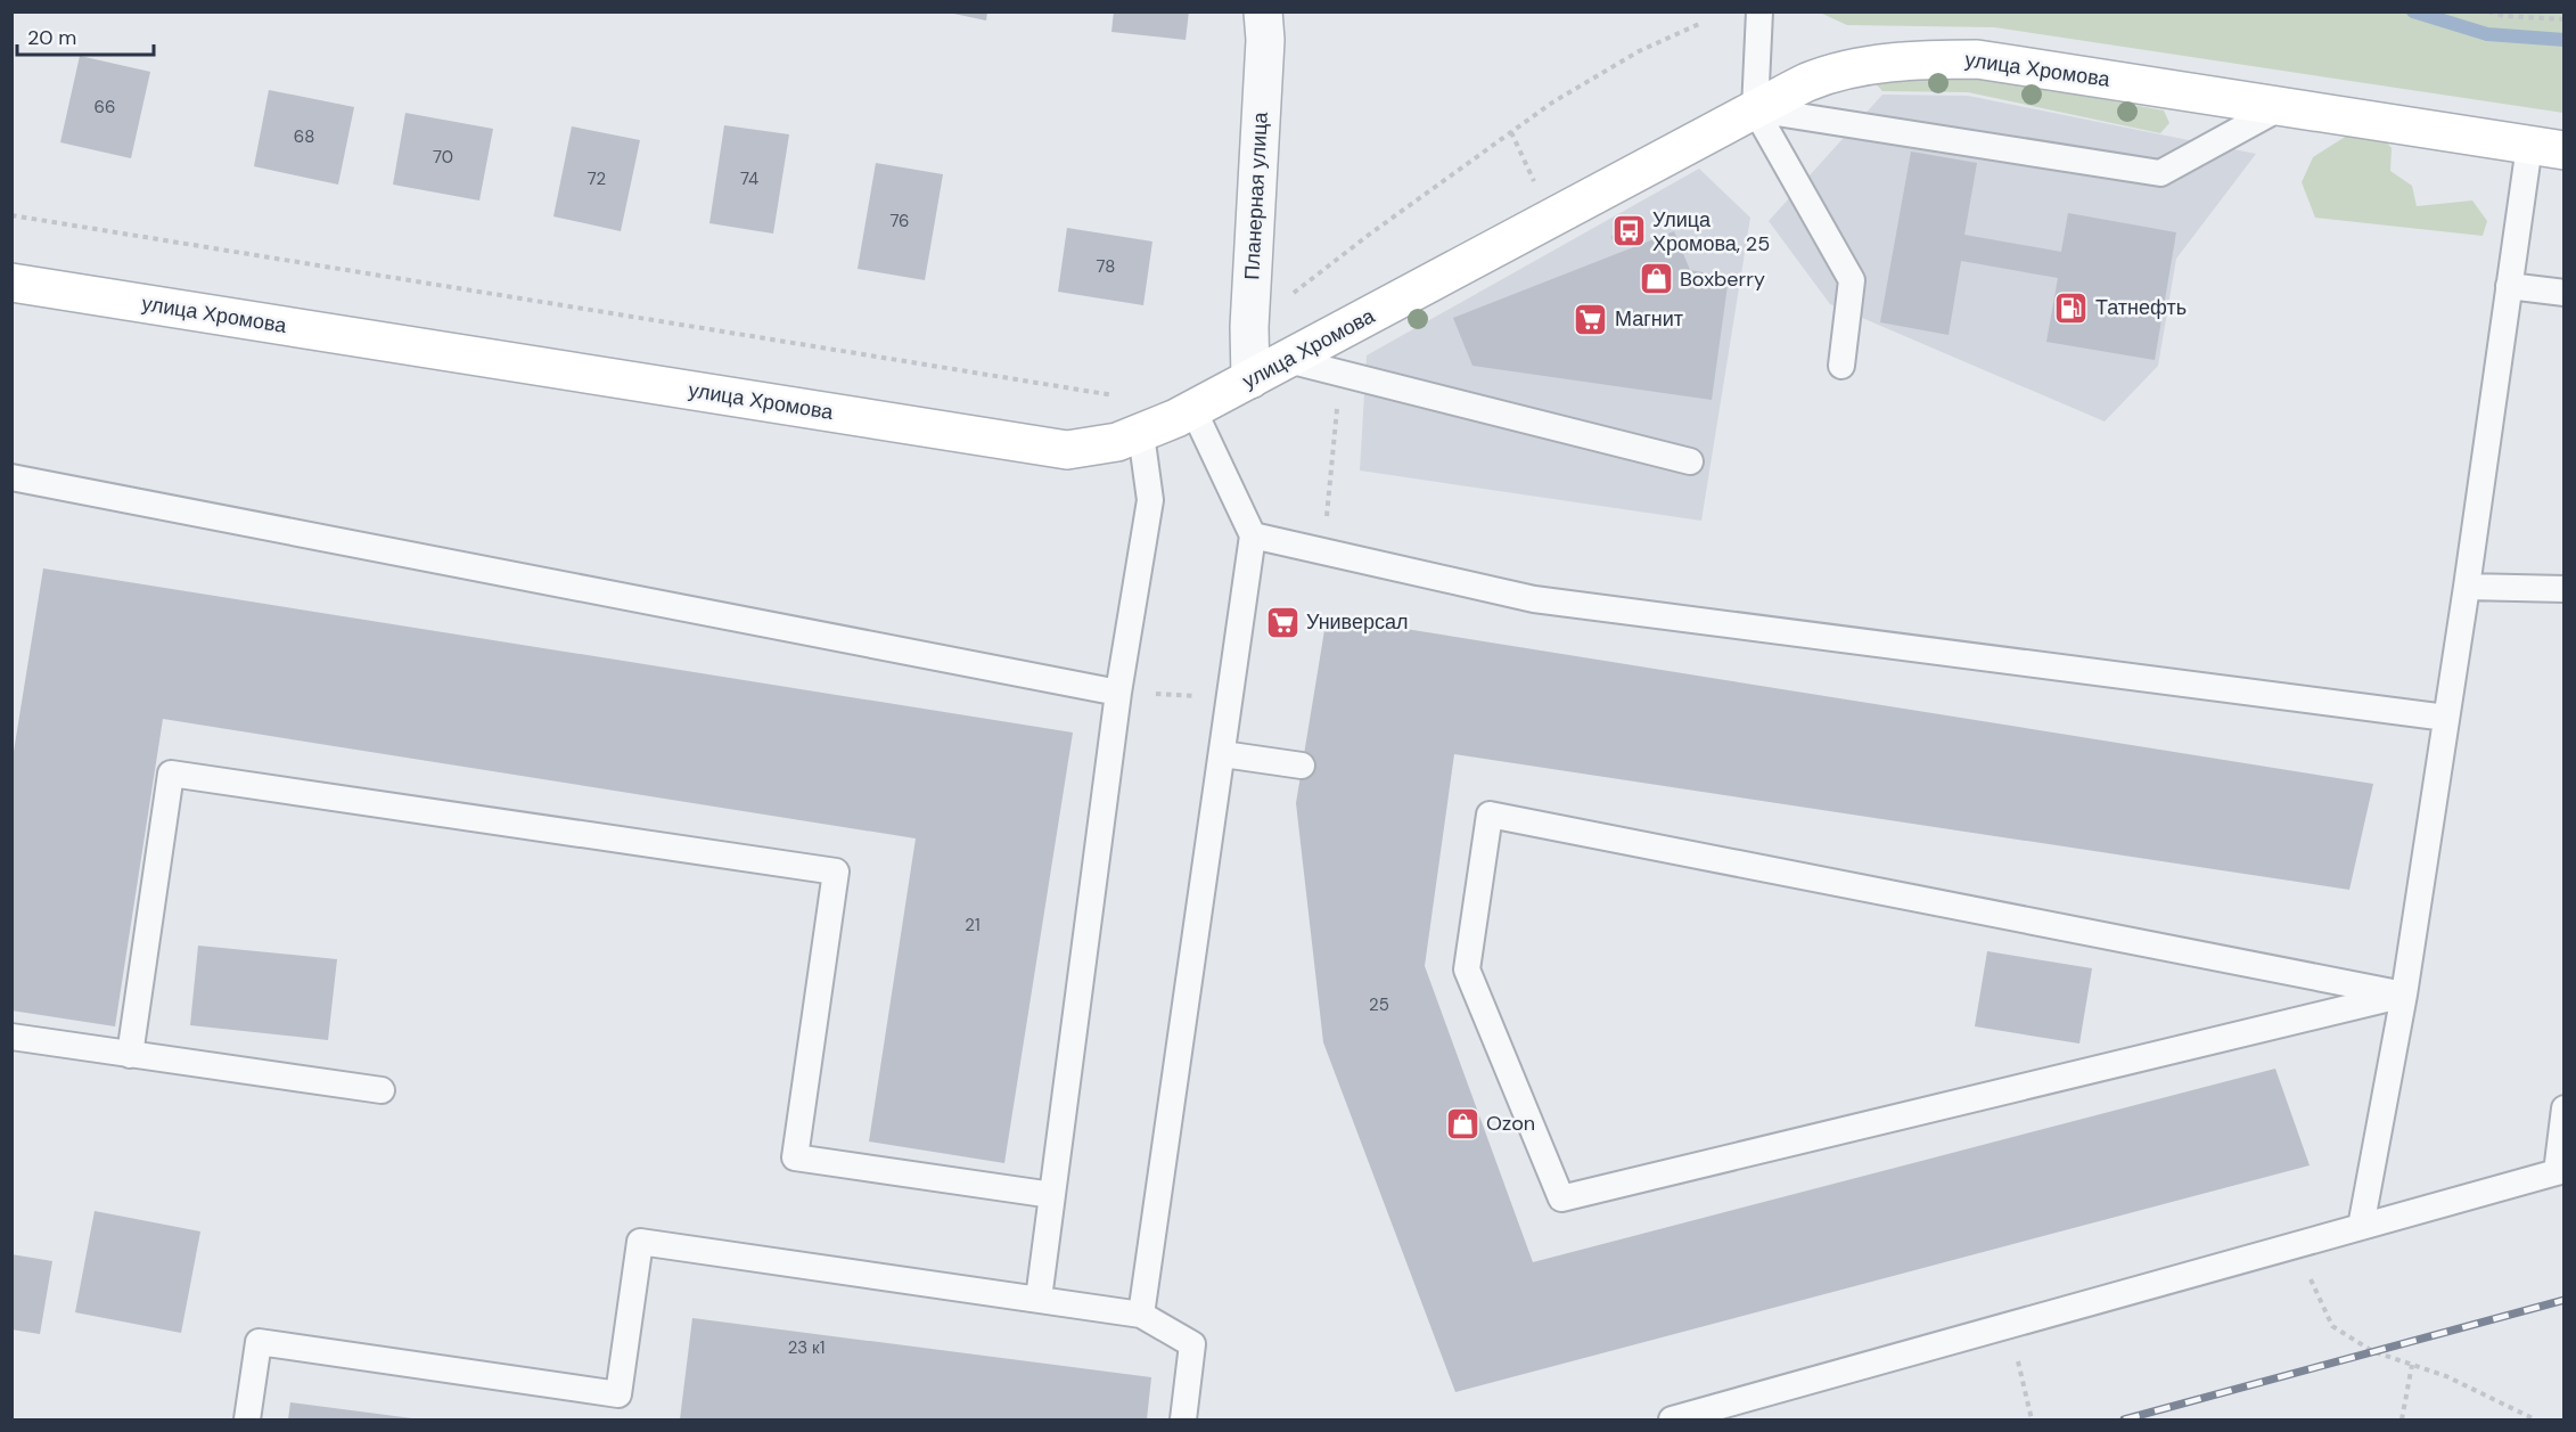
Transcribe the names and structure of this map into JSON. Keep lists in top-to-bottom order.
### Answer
{
  "streets": {
    "main road": ["улица Хромова"],
    "street": ["Планерная улица"]
  },
  "crossings": [
    ["улица Хромова", "Планерная улица"]
  ],
  "places": {
    "bus stop": ["Улица Хромова, 25"],
    "shop": ["Boxberry", "Ozon"],
    "fuel station": ["Татнефть"],
    "supermarket": ["Магнит", "Универсал"]
  },
  "house_numbers": [
    "66",
    "68",
    "70",
    "72",
    "74",
    "76",
    "78",
    "21",
    "25",
    "23 к1"
  ],
  "scale_bar": "20 m"
}
